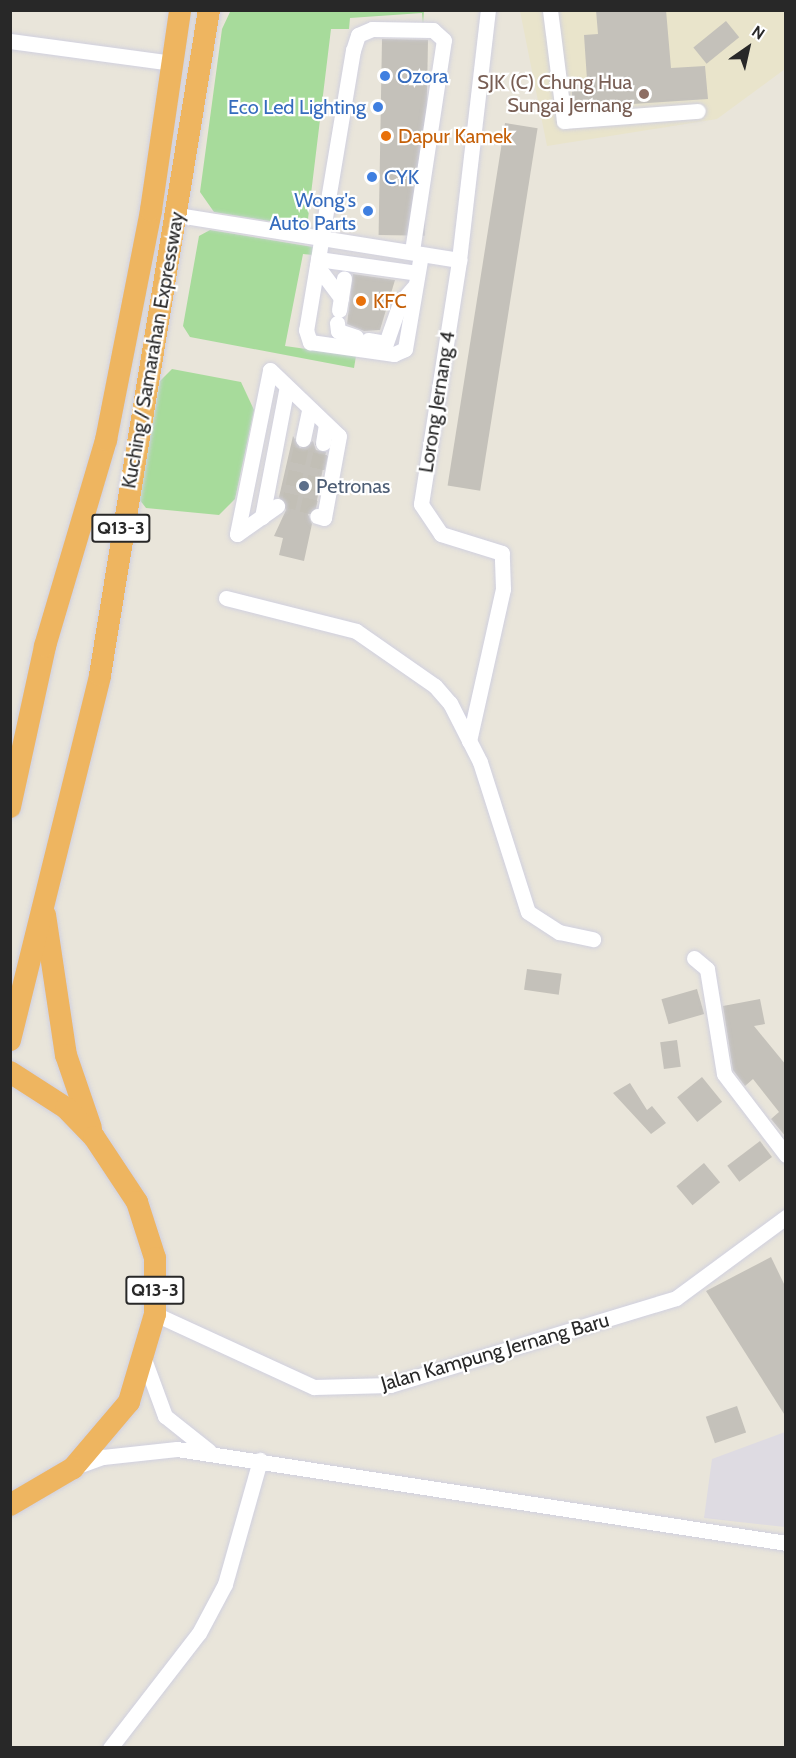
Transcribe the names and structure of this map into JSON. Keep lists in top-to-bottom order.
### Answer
{
  "streets": {
    "highway": ["Kuching / Samarahan Expressway", "Q13-3"],
    "street": ["Lorong Jernang 4", "Jalan Kampung Jernang Baru"]
  },
  "crossings": [
    ["Q13-3", "Jalan Kampung Jernang Baru"]
  ],
  "places": [
    "Ozora",
    "SJK (C) Chung Hua Sungai Jernang",
    "Eco Led Lighting",
    "Dapur Kamek",
    "CYK",
    "Wong's Auto Parts",
    "KFC",
    "Petronas"
  ],
  "north": "top right"
}
